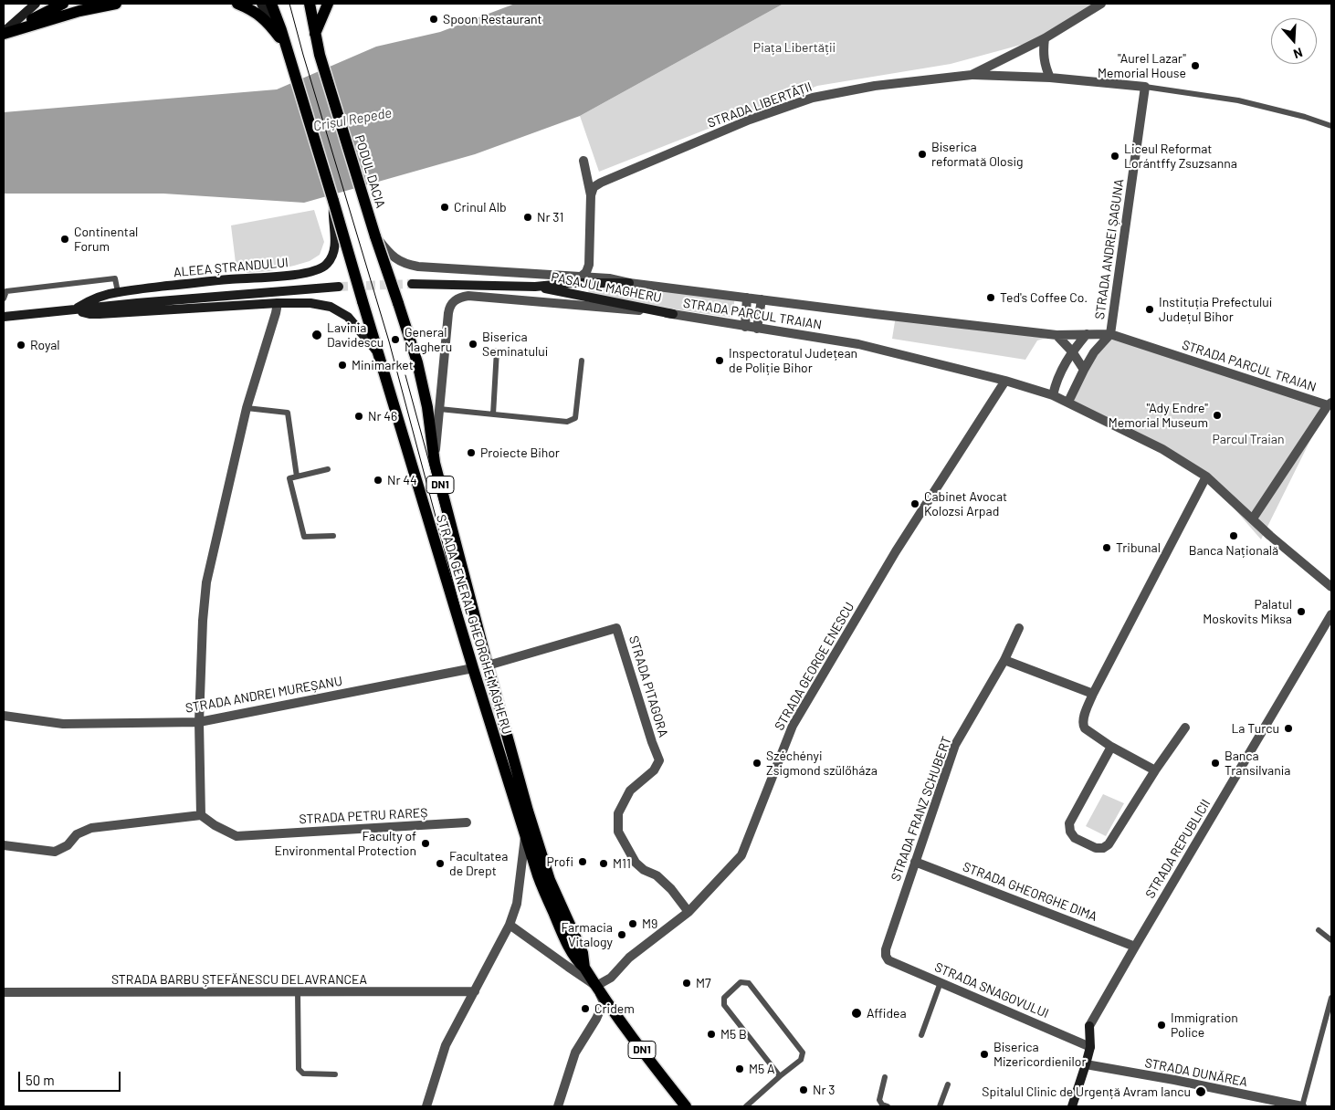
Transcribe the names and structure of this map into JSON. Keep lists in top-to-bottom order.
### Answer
{
  "streets": {
    "main road": ["PODUL DACIA", "DN1", "STRADA GENERAL GHEORGHE MAGHERU"],
    "street": [
      "STRADA LIBERTĂȚII",
      "STRADA ANDREI ȘAGUNA",
      "ALEEA ȘTRANDULUI",
      "PASAJUL MAGHERU",
      "STRADA PARCUL TRAIAN",
      "STRADA GEORGE ENESCU",
      "STRADA PITAGORA",
      "STRADA ANDREI MUREȘANU",
      "STRADA FRANZ SCHUBERT",
      "STRADA PETRU RAREȘ",
      "STRADA REPUBLICII",
      "STRADA GHEORGHE DIMA",
      "STRADA BARBU ȘTEFĂNESCU DELAVRANCEA",
      "STRADA SNAGOVULUI",
      "STRADA DUNĂREA"
    ]
  },
  "crossings": [
    ["PODUL DACIA", "STRADA GENERAL GHEORGHE MAGHERU"],
    ["STRADA ANDREI ȘAGUNA", "STRADA PARCUL TRAIAN"],
    ["ALEEA ȘTRANDULUI", "DN1"],
    ["ALEEA ȘTRANDULUI", "STRADA GENERAL GHEORGHE MAGHERU"],
    ["PASAJUL MAGHERU", "STRADA PARCUL TRAIAN"],
    ["STRADA PARCUL TRAIAN", "STRADA GENERAL GHEORGHE MAGHERU"],
    ["STRADA PARCUL TRAIAN", "STRADA GEORGE ENESCU"],
    ["DN1", "STRADA GENERAL GHEORGHE MAGHERU"],
    ["STRADA GENERAL GHEORGHE MAGHERU", "STRADA GEORGE ENESCU"],
    ["STRADA GENERAL GHEORGHE MAGHERU", "STRADA PITAGORA"],
    ["STRADA GENERAL GHEORGHE MAGHERU", "STRADA ANDREI MUREȘANU"],
    ["STRADA GEORGE ENESCU", "STRADA PITAGORA"],
    ["STRADA FRANZ SCHUBERT", "STRADA GHEORGHE DIMA"],
    ["STRADA FRANZ SCHUBERT", "STRADA SNAGOVULUI"],
    ["STRADA REPUBLICII", "STRADA GHEORGHE DIMA"],
    ["STRADA REPUBLICII", "STRADA SNAGOVULUI"],
    ["STRADA REPUBLICII", "STRADA DUNĂREA"]
  ],
  "water": ["Crișul Repede"],
  "parks": ["Piața Libertății", "Parcul Traian"],
  "places": [
    "Spoon Restaurant",
    "\"Aurel Lazar\" Memorial House",
    "Biserica reformată Olosig",
    "Liceul Reformat Lorántffy Zsuzsanna",
    "Crinul Alb",
    "Nr 31",
    "Continental Forum",
    "Ted's Coffee Co.",
    "Instituția Prefectului Județul Bihor",
    "Lavinia Davidescu",
    "General Magheru",
    "Biserica Seminatului",
    "Royal",
    "Inspectoratul Județean de Poliție Bihor",
    "Minimarket",
    "\"Ady Endre\" Memorial Museum",
    "Nr 46",
    "Proiecte Bihor",
    "Nr 44",
    "Cabinet Avocat Kolozsi Arpad",
    "Banca Națională",
    "Tribunal",
    "Palatul Moskovits Miksa",
    "La Turcu",
    "Széchényi Zsigmond szülőháza",
    "Banca Transilvania",
    "Faculty of Environmental Protection",
    "Profi",
    "Facultatea de Drept",
    "M11",
    "M9",
    "Farmacia Vitalogy",
    "M7",
    "Cridem",
    "Affidea",
    "Immigration Police",
    "M5 B",
    "Biserica Mizericordienilor",
    "M5 A",
    "Nr 3",
    "Spitalul Clinic de Urgență Avram Iancu"
  ],
  "scale_bar": "50 m",
  "north": "bottom"
}
